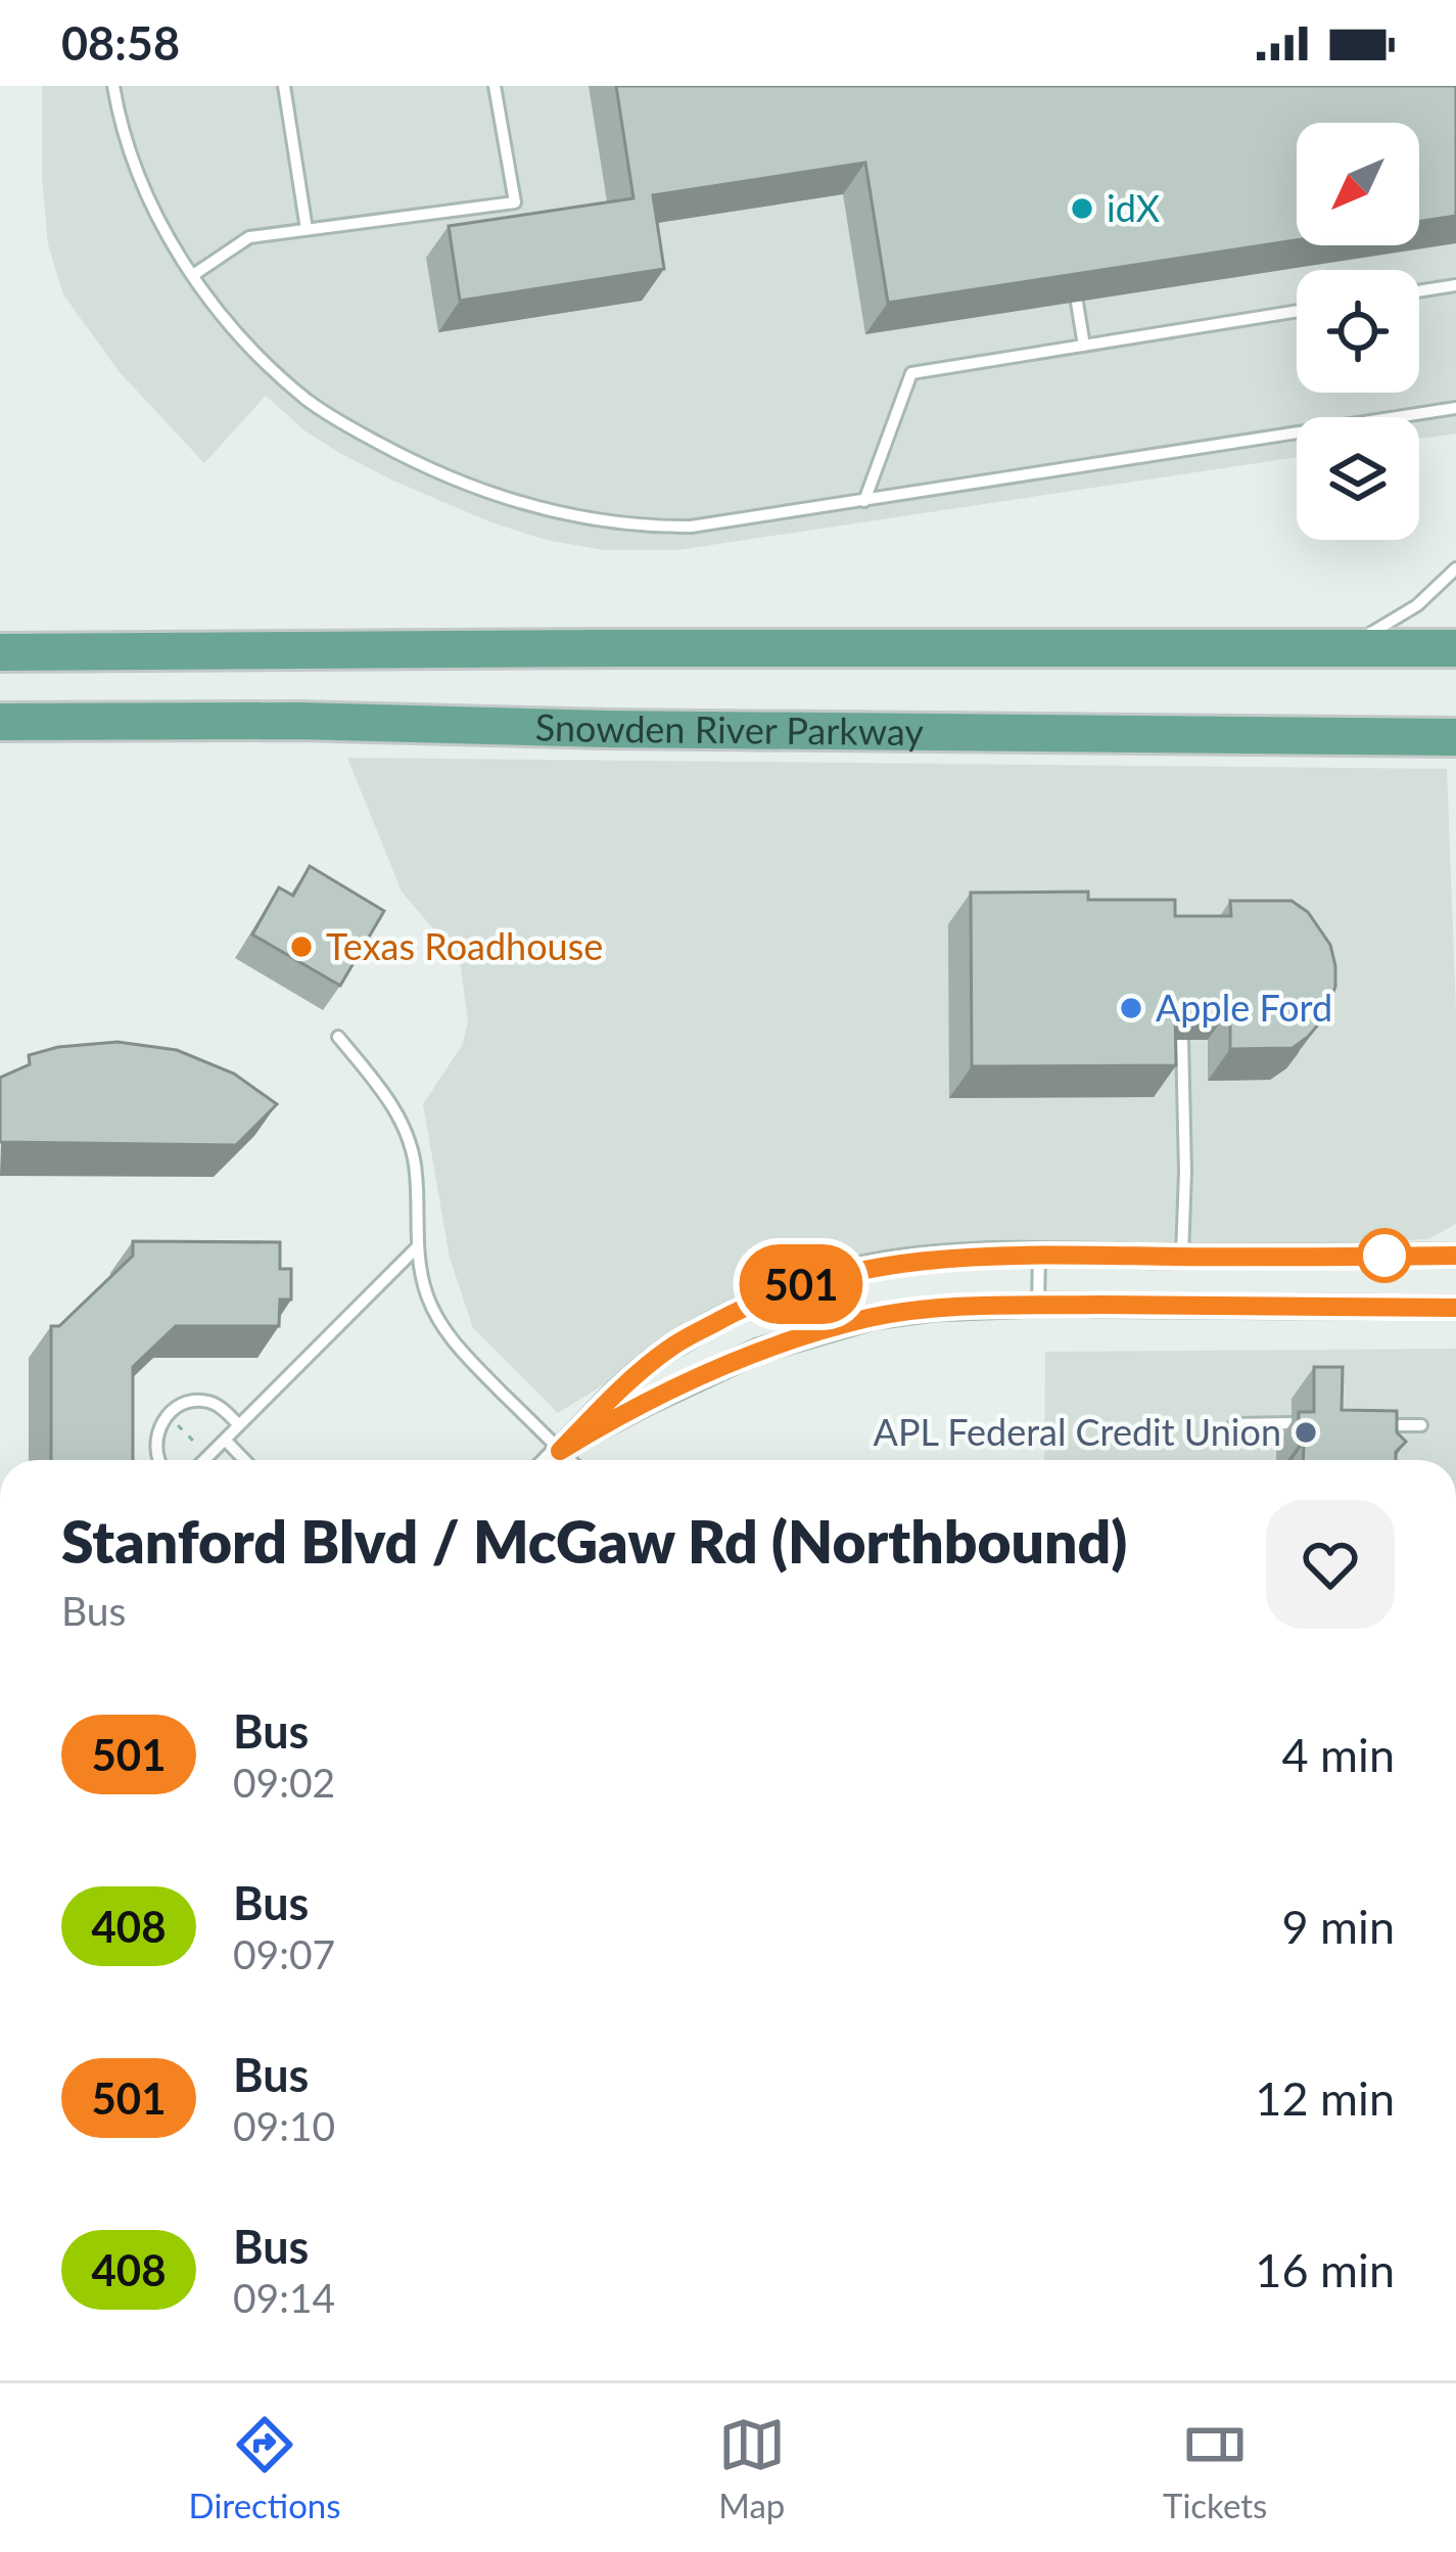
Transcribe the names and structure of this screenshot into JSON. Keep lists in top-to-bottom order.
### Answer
{
  "streets": {
    "main road": ["Snowden River Parkway"]
  },
  "places": [
    "idX",
    "Texas Roadhouse",
    "Apple Ford",
    "APL Federal Credit Union"
  ],
  "lines": ["bus line 501"],
  "north": "bottom left",
  "page": {
    "status": "08:58",
    "on_map": "501",
    "heading": ["Stanford Blvd / McGaw Rd (Northbound)", "Bus"],
    "list": [
      {
        "mark": "501",
        "name": "Bus",
        "note": "09:02",
        "value": "4 min"
      },
      {
        "mark": "408",
        "name": "Bus",
        "note": "09:07",
        "value": "9 min"
      },
      {
        "mark": "501",
        "name": "Bus",
        "note": "09:10",
        "value": "12 min"
      },
      {
        "mark": "408",
        "name": "Bus",
        "note": "09:14",
        "value": "16 min"
      }
    ],
    "tabs": ["Directions", "Map", "Tickets"]
  }
}
